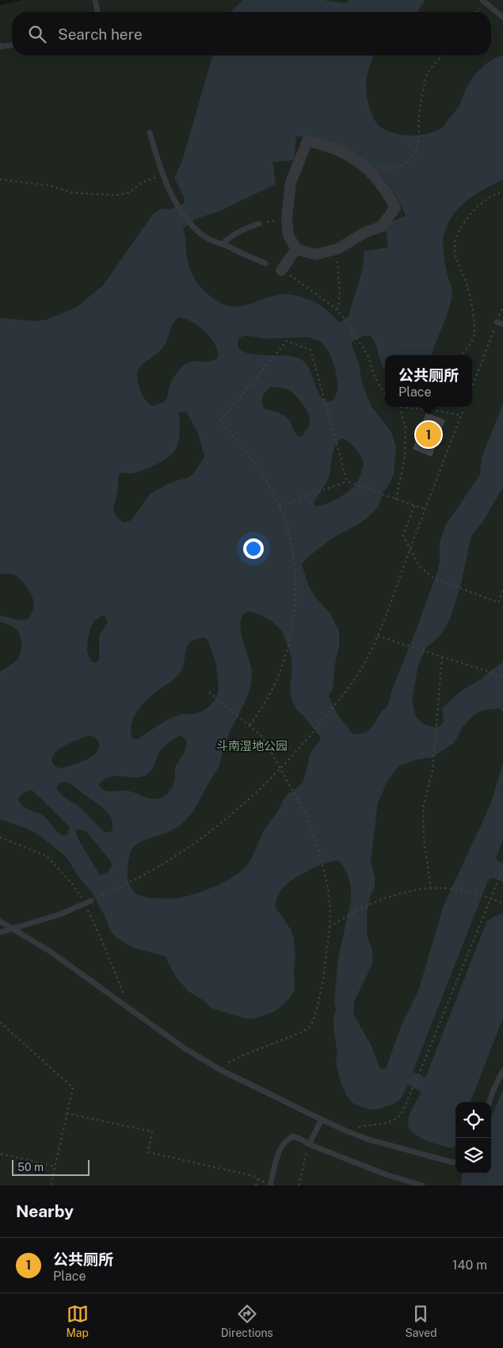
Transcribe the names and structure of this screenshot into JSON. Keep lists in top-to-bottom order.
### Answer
{
  "parks": ["斗南湿地公园"],
  "scale_bar": "50 m",
  "page": {
    "search": "Search here",
    "popup": ["公共厕所", "Place"],
    "pins": "1",
    "scale": "50 m",
    "heading": "Nearby",
    "list": [
      {
        "mark": "1",
        "name": "公共厕所",
        "note": "Place",
        "value": "140 m"
      }
    ],
    "nav": ["Map", "Directions", "Saved"]
  }
}
